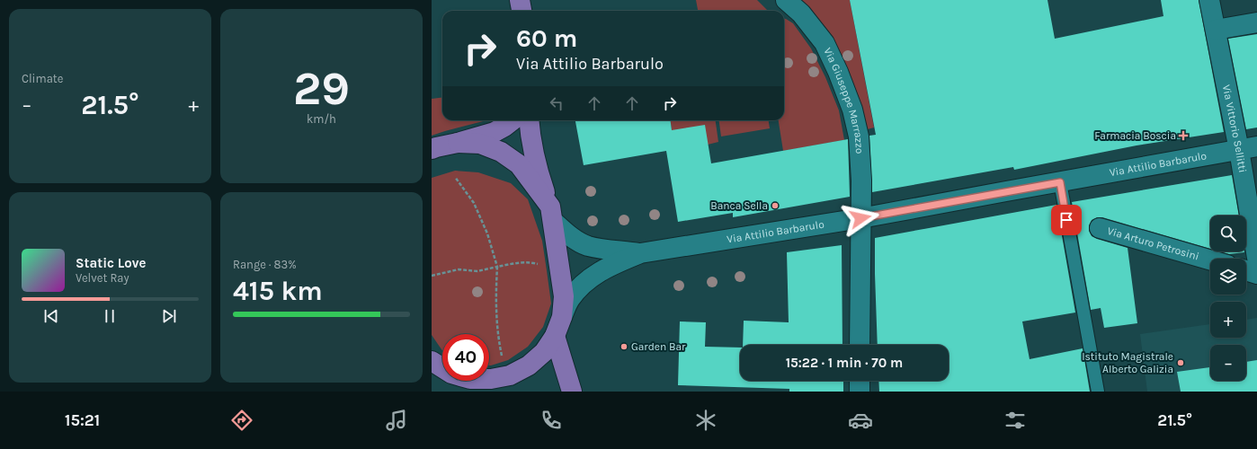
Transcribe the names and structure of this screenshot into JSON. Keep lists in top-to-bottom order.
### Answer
{
  "streets": {
    "street": [
      "Via Giuseppe Marrazzo",
      "Via Vittorio Sellitti",
      "Via Attilio Barbarulo",
      "Via Arturo Petrosini"
    ]
  },
  "crossings": [
    ["Via Giuseppe Marrazzo", "Via Attilio Barbarulo"],
    ["Via Vittorio Sellitti", "Via Attilio Barbarulo"]
  ],
  "places": {
    "health": ["Farmacia Boscia"],
    "other": ["Banca Sella", "Garden Bar", "Istituto Magistrale Alberto Galizia"]
  },
  "page": {
    "tile": [
      "Climate",
      ["29", "km/h"],
      ["Range · 83%", "415 km"]
    ],
    "turn": ["60 m", "Via Attilio Barbarulo"],
    "heat": ["−", "21.5°", "+"],
    "map_buttons": ["+", "−"],
    "song": ["Static Love", "Velvet Ray"],
    "limit": "40",
    "trip": "15:22 · 1 min · 70 m",
    "tabs": ["15:21", "21.5°"]
  }
}
